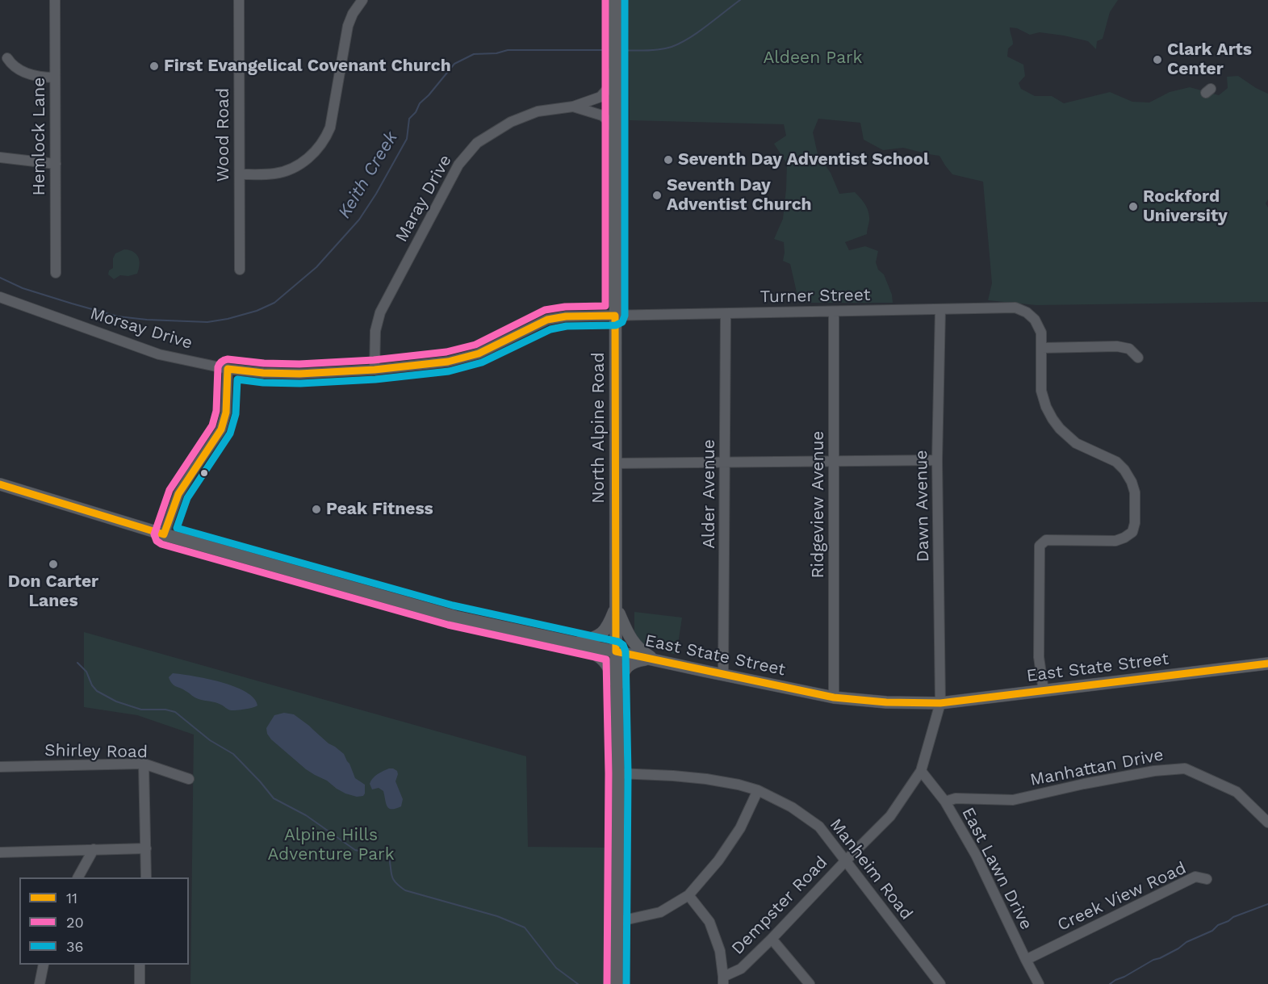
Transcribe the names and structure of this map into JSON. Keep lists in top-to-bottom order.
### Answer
{
  "streets": {
    "main road": ["North Alpine Road", "East State Street"],
    "street": [
      "Wood Road",
      "Hemlock Lane",
      "Maray Drive",
      "Turner Street",
      "Morsay Drive",
      "Alder Avenue",
      "Ridgeview Avenue",
      "Dawn Avenue",
      "Shirley Road",
      "Manhattan Drive",
      "East Lawn Drive",
      "Manheim Road",
      "Creek View Road",
      "Dempster Road"
    ]
  },
  "crossings": [
    ["Maray Drive", "Morsay Drive"],
    ["Turner Street", "Morsay Drive"],
    ["Turner Street", "North Alpine Road"],
    ["Turner Street", "Alder Avenue"],
    ["Turner Street", "Ridgeview Avenue"],
    ["Turner Street", "Dawn Avenue"],
    ["Morsay Drive", "North Alpine Road"],
    ["North Alpine Road", "East State Street"],
    ["North Alpine Road", "Manheim Road"],
    ["Alder Avenue", "East State Street"],
    ["Ridgeview Avenue", "East State Street"],
    ["Dawn Avenue", "East State Street"],
    ["Dawn Avenue", "Dempster Road"],
    ["East State Street", "Dempster Road"],
    ["Manhattan Drive", "East Lawn Drive"],
    ["East Lawn Drive", "Creek View Road"],
    ["East Lawn Drive", "Dempster Road"],
    ["Manheim Road", "Dempster Road"]
  ],
  "water": ["Keith Creek"],
  "parks": ["Aldeen Park", "Alpine Hills Adventure Park"],
  "places": [
    "Clark Arts Center",
    "First Evangelical Covenant Church",
    "Seventh Day Adventist School",
    "Seventh Day Adventist Church",
    "Rockford University",
    "Peak Fitness",
    "Don Carter Lanes"
  ],
  "lines": ["transit line 20", "transit line 36", "transit line 11"],
  "legend": ["11", "20", "36"]
}
